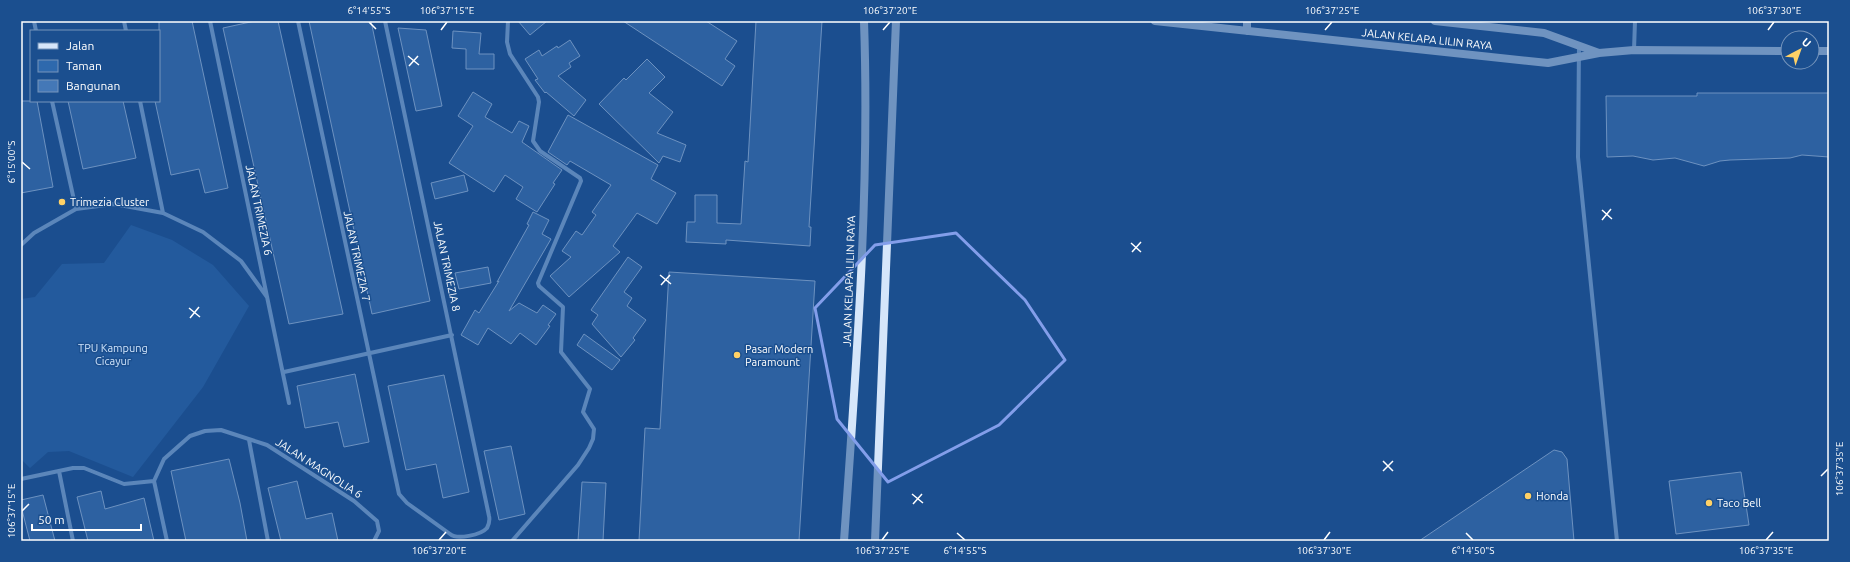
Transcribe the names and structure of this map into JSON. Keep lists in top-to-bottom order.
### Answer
{
  "streets": {
    "street": [
      "JALAN KELAPA LILIN RAYA",
      "JALAN TRIMEZIA 6",
      "JALAN TRIMEZIA 7",
      "JALAN TRIMEZIA 8",
      "JALAN MAGNOLIA 6"
    ]
  },
  "crossings": [
    ["JALAN TRIMEZIA 7", "JALAN TRIMEZIA 8"]
  ],
  "parks": ["TPU Kampung Cicayur"],
  "places": [
    "Trimezia Cluster",
    "Pasar Modern Paramount",
    "Honda",
    "Taco Bell"
  ],
  "legend": ["Jalan", "Taman", "Bangunan"],
  "scale_bar": "50 m",
  "north": "top right",
  "coordinates": [
    "6°14'55\"S",
    "106°37'15\"E",
    "106°37'20\"E",
    "106°37'25\"E",
    "106°37'30\"E",
    "6°15'00\"S",
    "106°37'35\"E",
    "6°14'50\"S"
  ]
}
